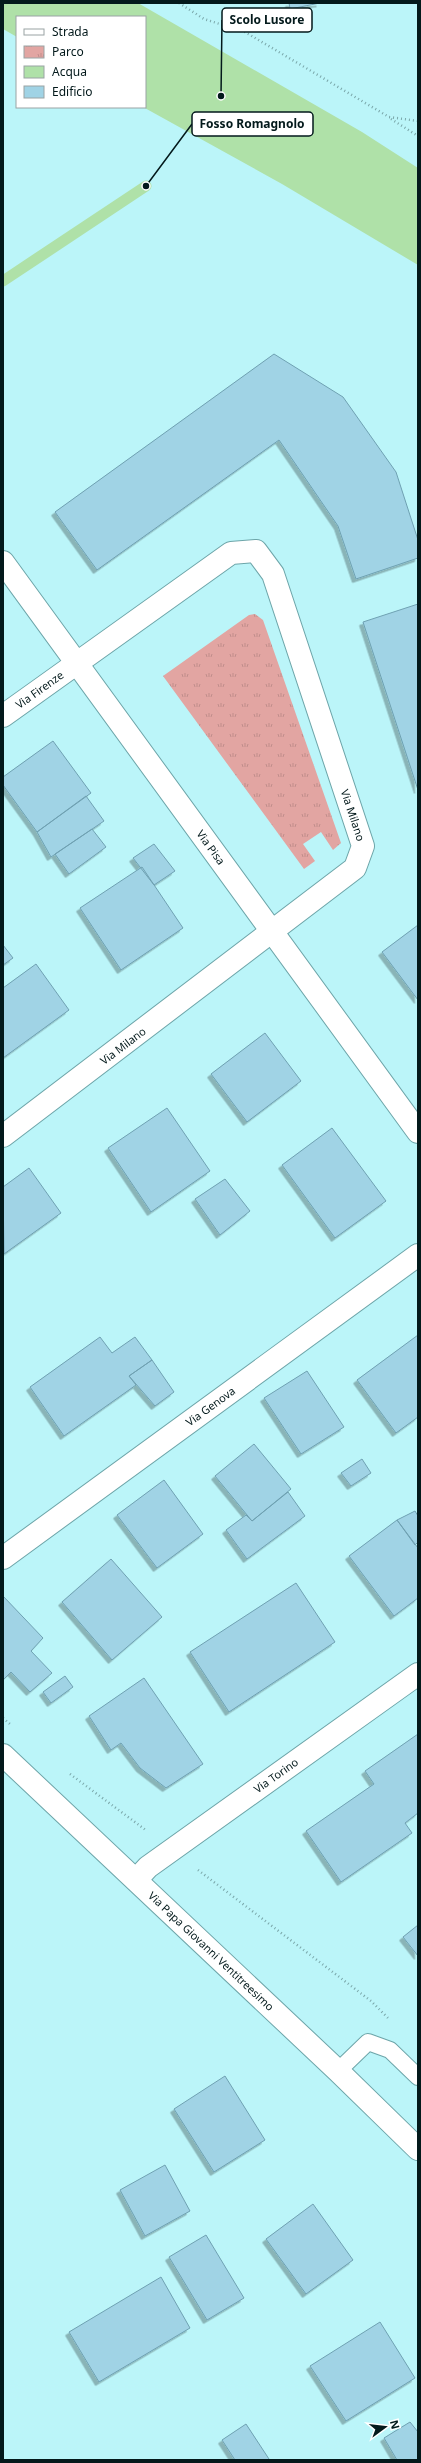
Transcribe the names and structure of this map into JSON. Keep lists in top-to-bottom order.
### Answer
{
  "streets": {
    "street": [
      "Via Firenze",
      "Via Milano",
      "Via Pisa",
      "Via Genova",
      "Via Torino",
      "Via Papa Giovanni Ventitreesimo"
    ]
  },
  "crossings": [
    ["Via Firenze", "Via Milano"],
    ["Via Firenze", "Via Pisa"],
    ["Via Milano", "Via Pisa"],
    ["Via Torino", "Via Papa Giovanni Ventitreesimo"]
  ],
  "places": ["Scolo Lusore", "Fosso Romagnolo"],
  "legend": [
    "Strada",
    "Parco",
    "Acqua",
    "Edificio"
  ],
  "north": "right"
}
